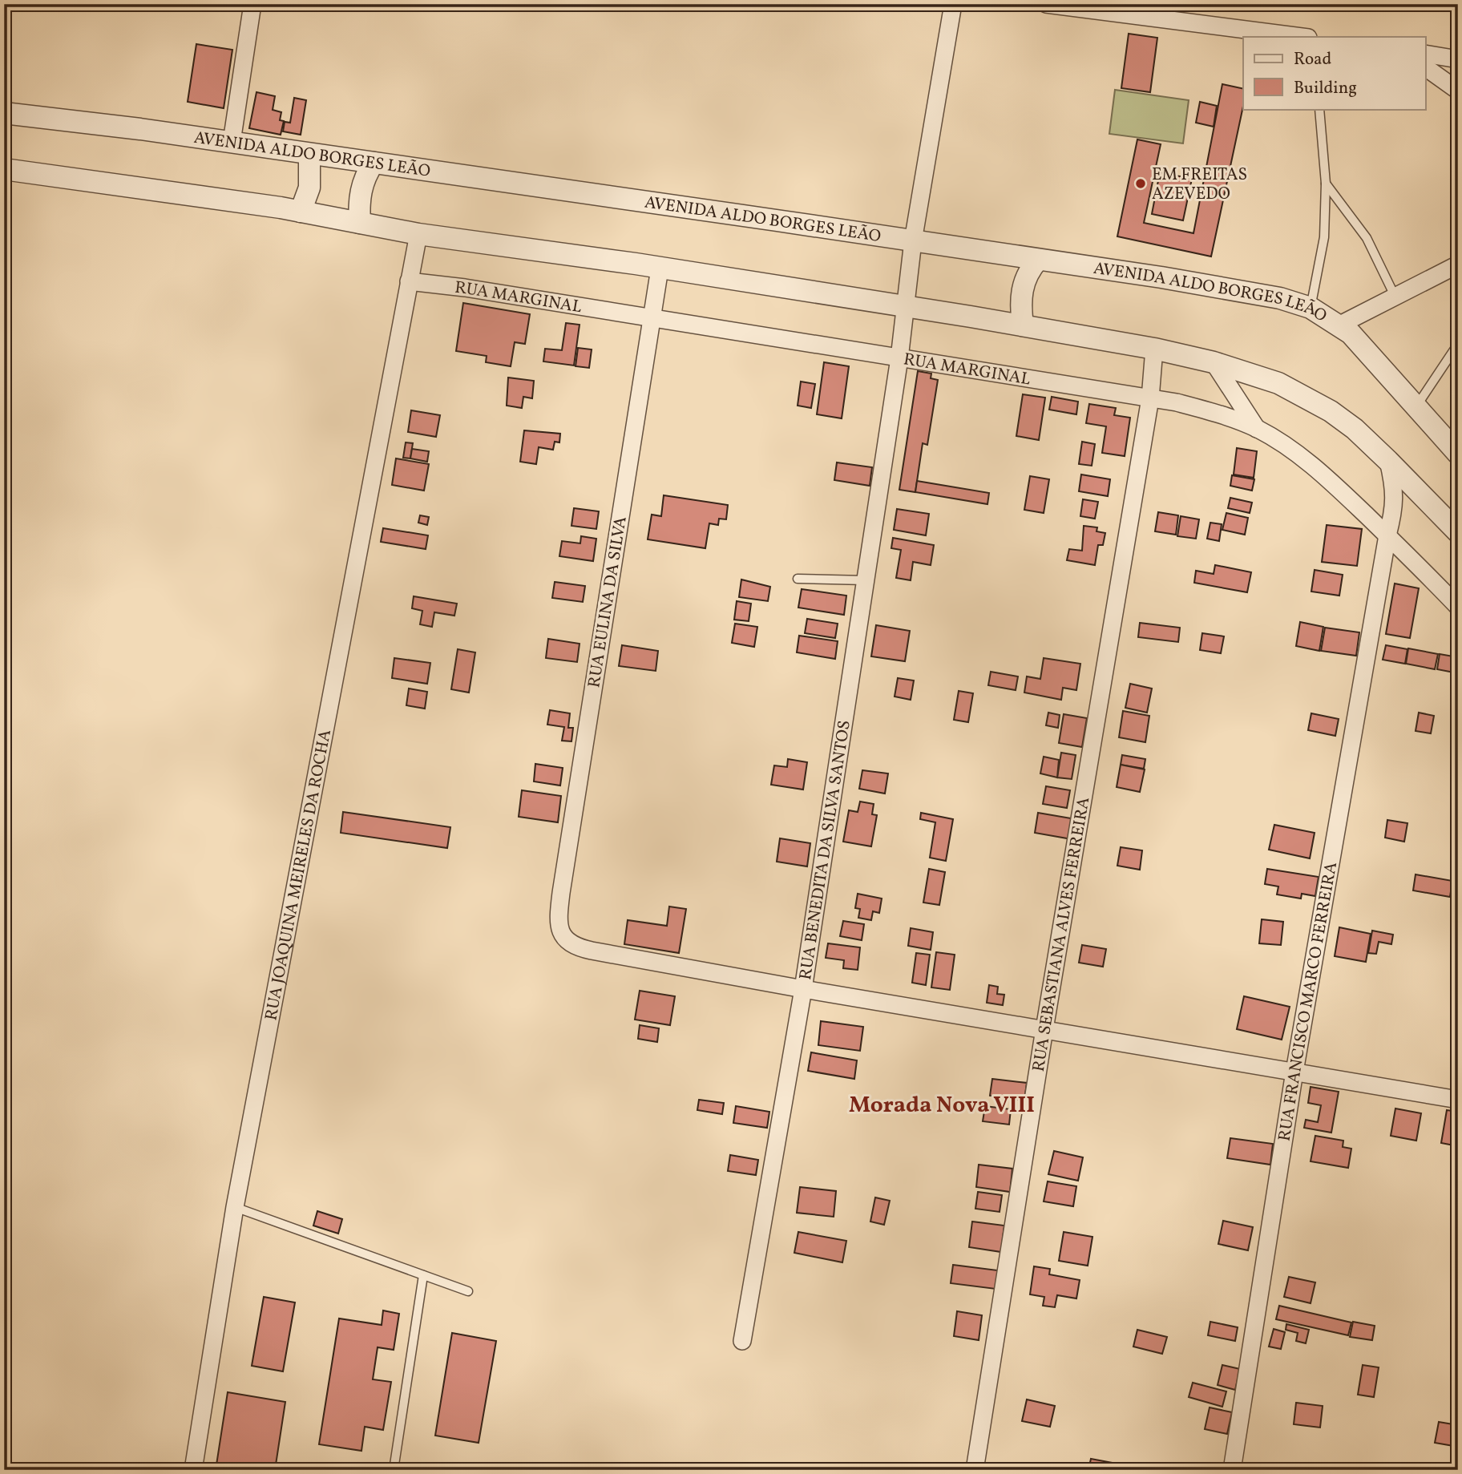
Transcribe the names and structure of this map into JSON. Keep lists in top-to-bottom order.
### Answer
{
  "streets": {
    "street": [
      "AVENIDA ALDO BORGES LEÃO",
      "RUA MARGINAL",
      "RUA EULINA DA SILVA",
      "RUA BENEDITA DA SILVA SANTOS",
      "RUA JOAQUINA MEIRELES DA ROCHA",
      "RUA SEBASTIANA ALVES FERREIRA",
      "RUA FRANCISCO MARCO FERREIRA"
    ]
  },
  "crossings": [
    ["AVENIDA ALDO BORGES LEÃO", "RUA BENEDITA DA SILVA SANTOS"],
    ["RUA MARGINAL", "RUA EULINA DA SILVA"],
    ["RUA MARGINAL", "RUA BENEDITA DA SILVA SANTOS"],
    ["RUA MARGINAL", "RUA JOAQUINA MEIRELES DA ROCHA"],
    ["RUA MARGINAL", "RUA SEBASTIANA ALVES FERREIRA"],
    ["RUA MARGINAL", "RUA FRANCISCO MARCO FERREIRA"],
    ["RUA EULINA DA SILVA", "RUA BENEDITA DA SILVA SANTOS"]
  ],
  "districts": ["Morada Nova VIII"],
  "places": ["EM FREITAS AZEVEDO"],
  "legend": ["Road", "Building"]
}
